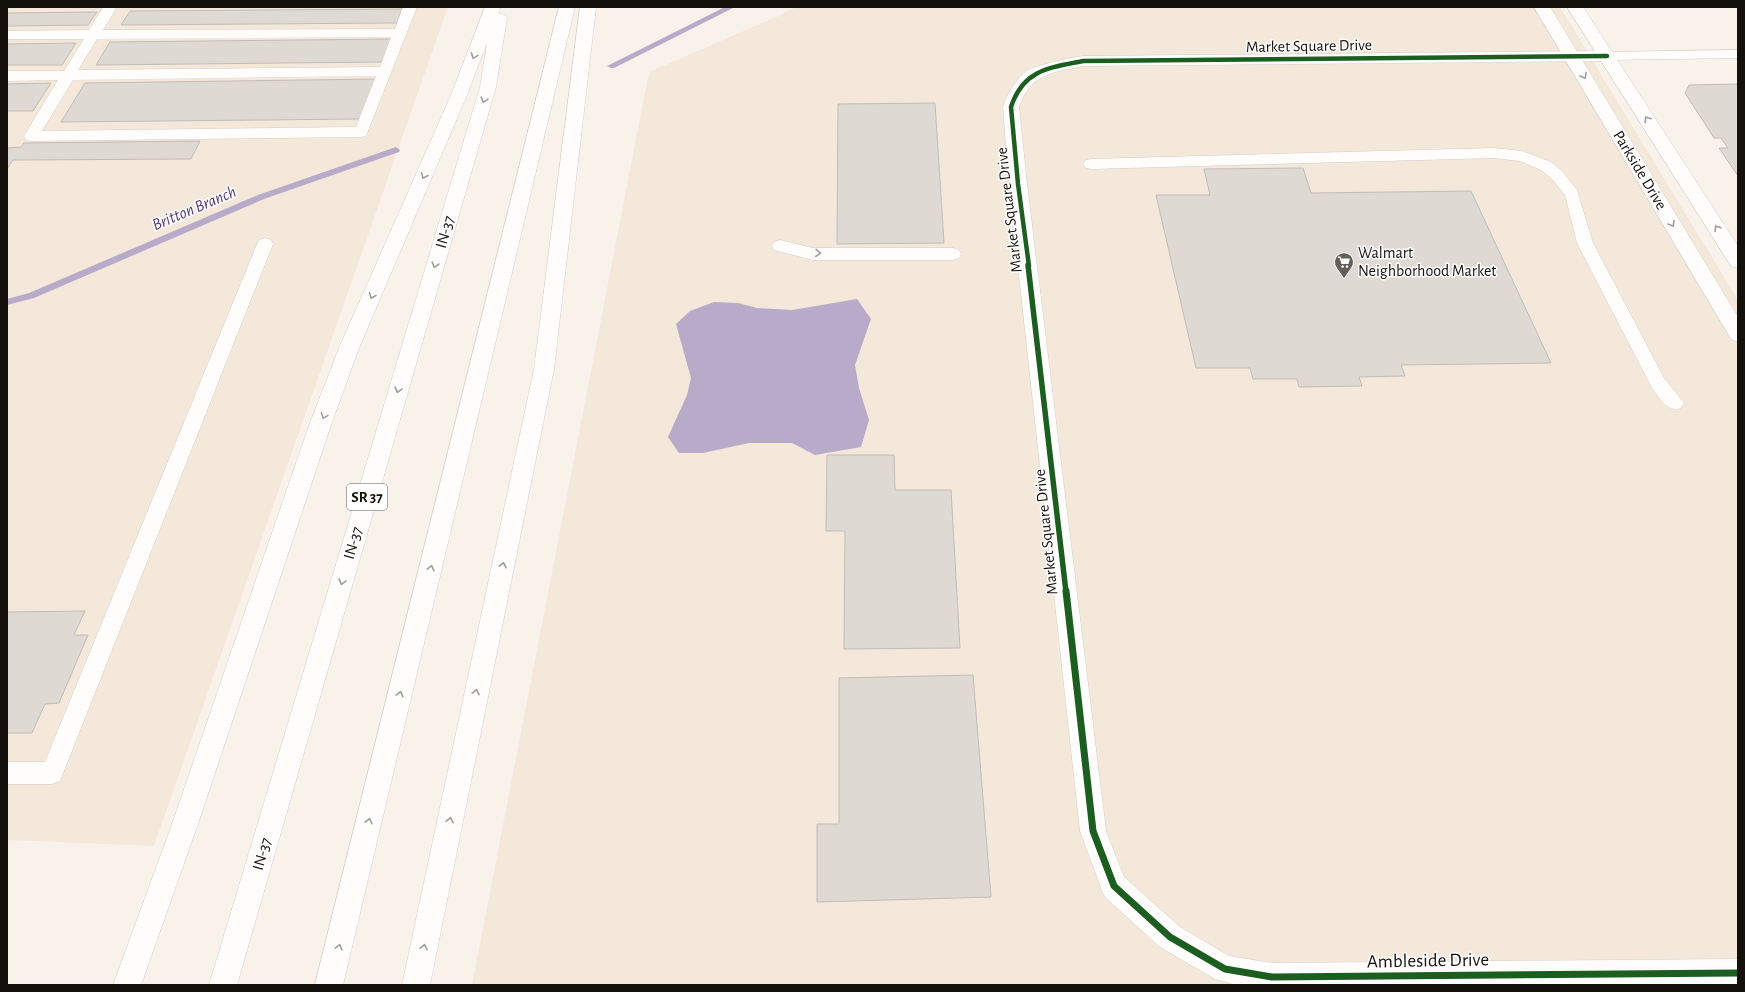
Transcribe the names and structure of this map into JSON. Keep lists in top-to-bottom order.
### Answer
{
  "streets": {
    "main road": [
      "Market Square Drive",
      "Parkside Drive",
      "IN-37",
      "SR 37",
      "Ambleside Drive"
    ]
  },
  "crossings": [
    ["Market Square Drive", "Parkside Drive"],
    ["Market Square Drive", "Ambleside Drive"]
  ],
  "water": ["Britton Branch"],
  "places": {
    "supermarket": ["Walmart Neighborhood Market"]
  }
}
